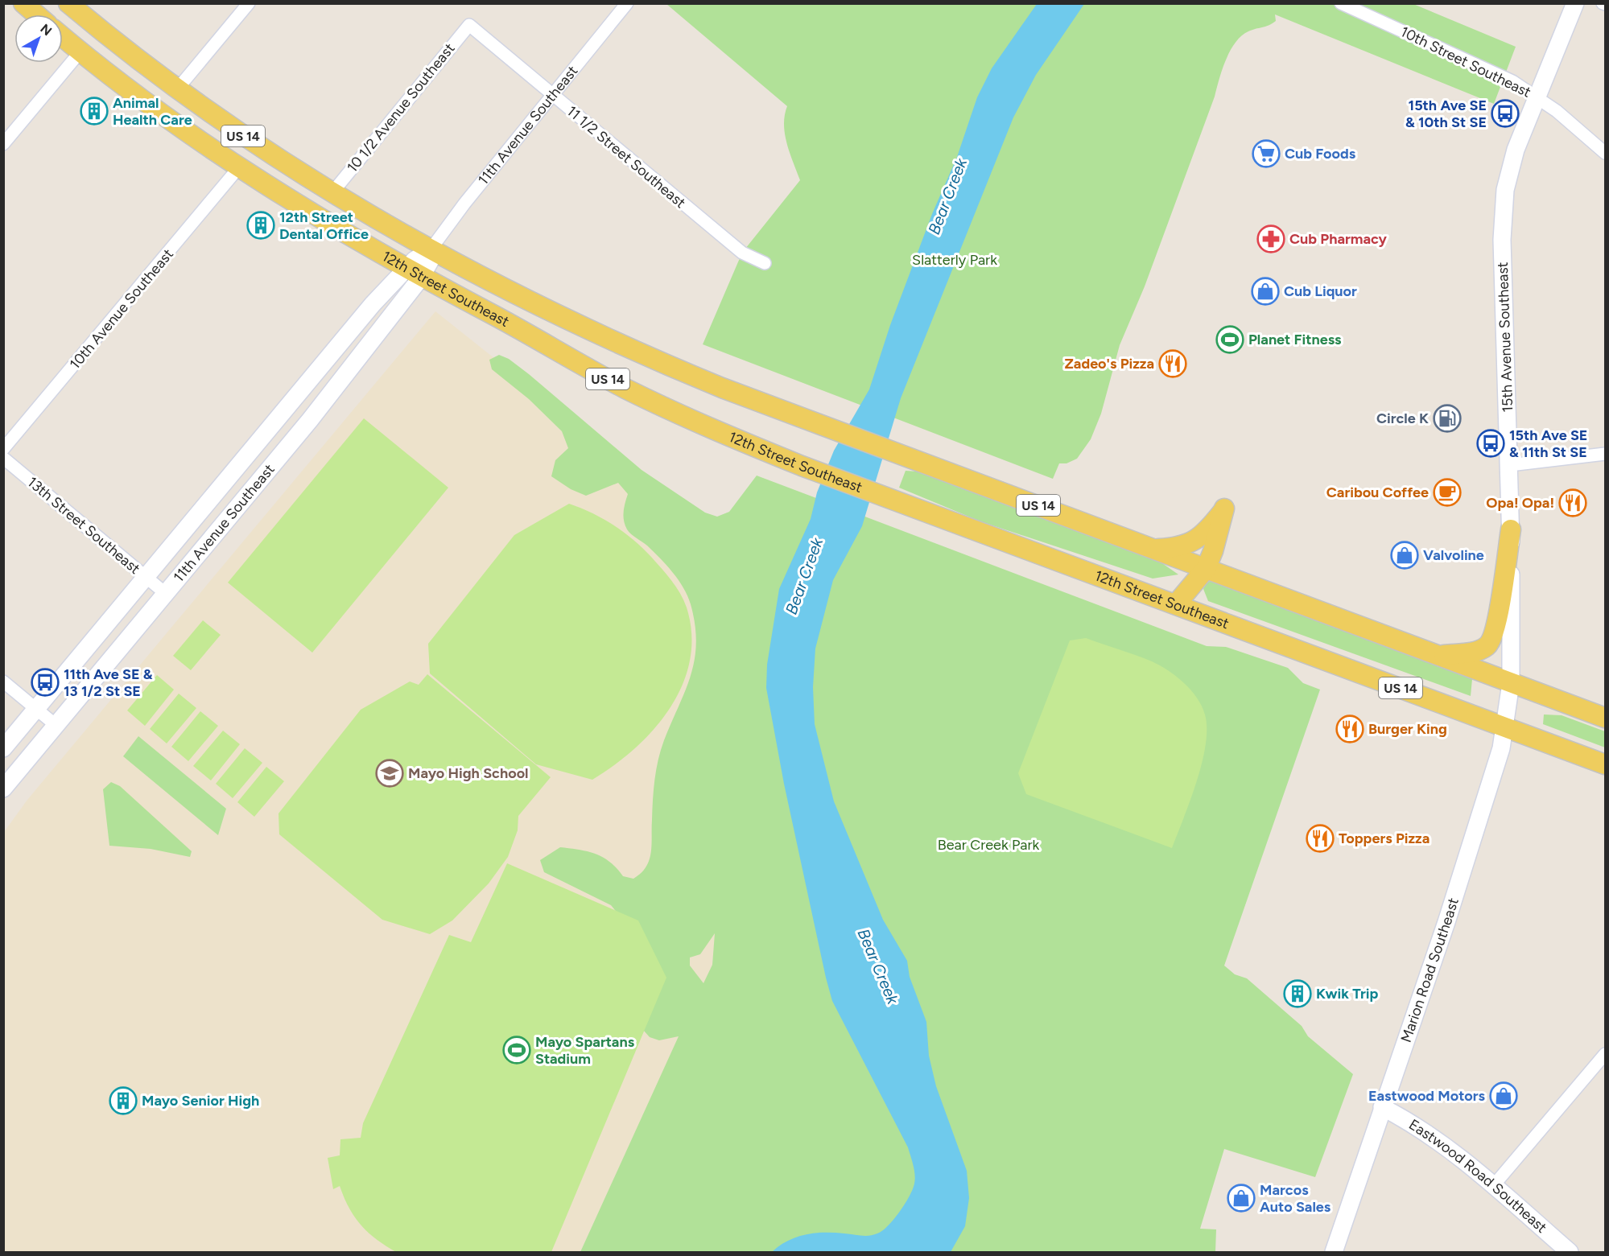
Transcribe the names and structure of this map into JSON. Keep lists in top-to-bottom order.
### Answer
{
  "streets": {
    "main road": [
      "11th Avenue Southeast",
      "US 14",
      "12th Street Southeast",
      "15th Avenue Southeast",
      "Marion Road Southeast",
      "Eastwood Road Southeast"
    ],
    "street": [
      "10th Street Southeast",
      "10 1/2 Avenue Southeast",
      "11 1/2 Street Southeast",
      "10th Avenue Southeast",
      "13th Street Southeast"
    ]
  },
  "crossings": [
    ["10th Street Southeast", "15th Avenue Southeast"],
    ["10 1/2 Avenue Southeast", "11 1/2 Street Southeast"],
    ["10 1/2 Avenue Southeast", "12th Street Southeast"],
    ["11th Avenue Southeast", "11 1/2 Street Southeast"],
    ["11th Avenue Southeast", "12th Street Southeast"],
    ["11th Avenue Southeast", "13th Street Southeast"],
    ["12th Street Southeast", "10th Avenue Southeast"],
    ["12th Street Southeast", "15th Avenue Southeast"],
    ["12th Street Southeast", "Marion Road Southeast"],
    ["15th Avenue Southeast", "Marion Road Southeast"],
    ["Marion Road Southeast", "Eastwood Road Southeast"]
  ],
  "water": ["Bear Creek"],
  "parks": ["Slatterly Park", "Bear Creek Park"],
  "places": {
    "building": [
      "Animal Health Care",
      "12th Street Dental Office",
      "Kwik Trip",
      "Mayo Senior High"
    ],
    "bus stop": ["15th Ave SE & 10th St SE", "15th Ave SE & 11th St SE", "11th Ave SE & 13 1/2 St SE"],
    "supermarket": ["Cub Foods"],
    "pharmacy": ["Cub Pharmacy"],
    "shop": [
      "Cub Liquor",
      "Valvoline",
      "Eastwood Motors",
      "Marcos Auto Sales"
    ],
    "sports": ["Planet Fitness", "Mayo Spartans Stadium"],
    "restaurant": [
      "Zadeo's Pizza",
      "Opa! Opa!",
      "Burger King",
      "Toppers Pizza"
    ],
    "fuel station": ["Circle K"],
    "cafe": ["Caribou Coffee"],
    "school or university": ["Mayo High School"]
  },
  "north": "top right"
}
